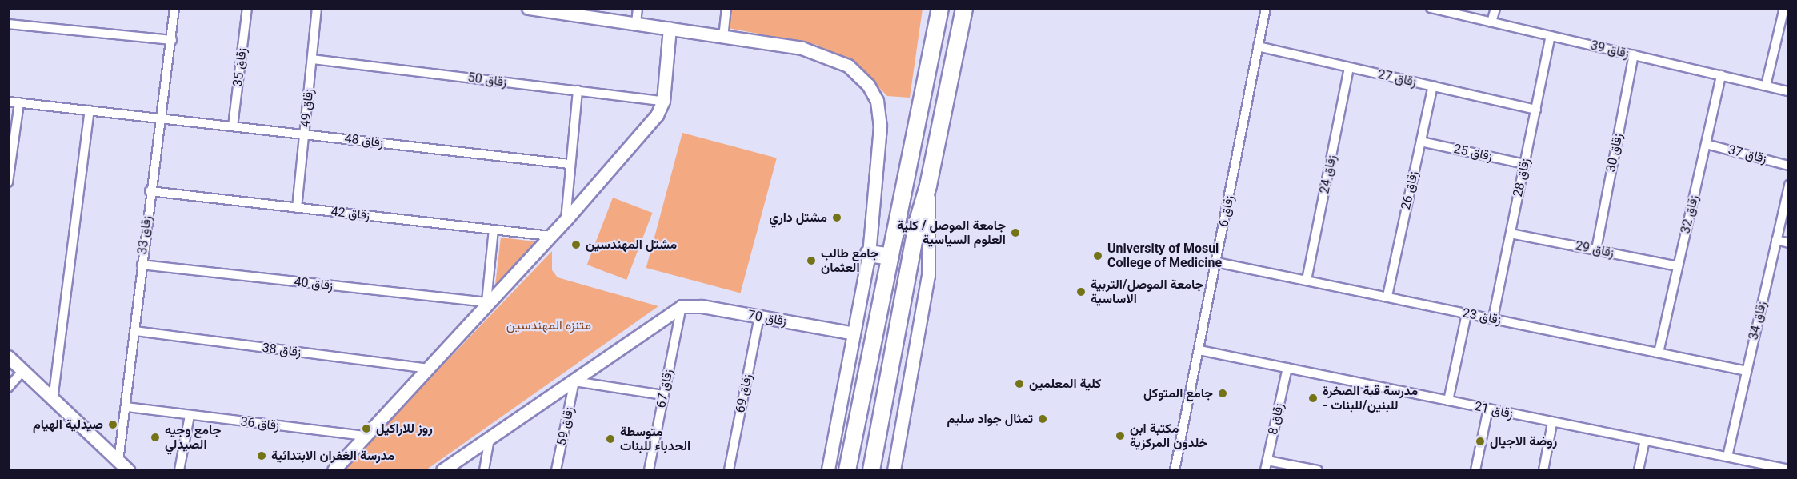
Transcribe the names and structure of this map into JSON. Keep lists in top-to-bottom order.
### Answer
{
  "streets": {
    "street": [
      "زقاق 39",
      "زقاق 35",
      "زقاق 27",
      "زقاق 50",
      "زقاق 49",
      "زقاق 48",
      "زقاق 25",
      "زقاق 30",
      "زقاق 37",
      "زقاق 24",
      "زقاق 28",
      "زقاق 26",
      "زقاق 6",
      "زقاق 42",
      "زقاق 32",
      "زقاق 33",
      "زقاق 29",
      "زقاق 40",
      "زقاق 23",
      "زقاق 70",
      "زقاق 34",
      "زقاق 38",
      "زقاق 67",
      "زقاق 69",
      "زقاق 21",
      "زقاق 8",
      "زقاق 36",
      "زقاق 59"
    ]
  },
  "crossings": [
    ["زقاق 39", "زقاق 30"],
    ["زقاق 39", "زقاق 28"],
    ["زقاق 39", "زقاق 32"],
    ["زقاق 35", "زقاق 48"],
    ["زقاق 27", "زقاق 24"],
    ["زقاق 27", "زقاق 28"],
    ["زقاق 27", "زقاق 26"],
    ["زقاق 27", "زقاق 6"],
    ["زقاق 50", "زقاق 49"],
    ["زقاق 49", "زقاق 48"],
    ["زقاق 49", "زقاق 42"],
    ["زقاق 48", "زقاق 33"],
    ["زقاق 25", "زقاق 28"],
    ["زقاق 25", "زقاق 26"],
    ["زقاق 30", "زقاق 29"],
    ["زقاق 37", "زقاق 32"],
    ["زقاق 24", "زقاق 23"],
    ["زقاق 28", "زقاق 29"],
    ["زقاق 28", "زقاق 23"],
    ["زقاق 26", "زقاق 23"],
    ["زقاق 6", "زقاق 23"],
    ["زقاق 6", "زقاق 21"],
    ["زقاق 42", "زقاق 33"],
    ["زقاق 32", "زقاق 29"],
    ["زقاق 32", "زقاق 23"],
    ["زقاق 33", "زقاق 40"],
    ["زقاق 33", "زقاق 38"],
    ["زقاق 33", "زقاق 36"],
    ["زقاق 23", "زقاق 34"],
    ["زقاق 70", "زقاق 67"],
    ["زقاق 70", "زقاق 69"],
    ["زقاق 34", "زقاق 21"],
    ["زقاق 21", "زقاق 8"]
  ],
  "parks": ["متنزه المهندسين"],
  "places": [
    "مشتل داري",
    "جامعة الموصل / كلية العلوم السياسية",
    "مشتل المهندسين",
    "University of Mosul College of Medicine",
    "جامع طالب العثمان",
    "جامعة الموصل/التربية الاساسية",
    "كلية المعلمين",
    "جامع المتوكل",
    "مدرسة قبة الصخرة - للبنين/للبنات",
    "تمثال جواد سليم",
    "صيدلية الهيام",
    "روز للاراكيل",
    "مكتبة ابن خلدون المركزية",
    "جامع وجيه الصيدلي",
    "متوسطة الحدباء للبنات",
    "روضة الاجيال",
    "مدرسة الغفران الابتدائية"
  ]
}
